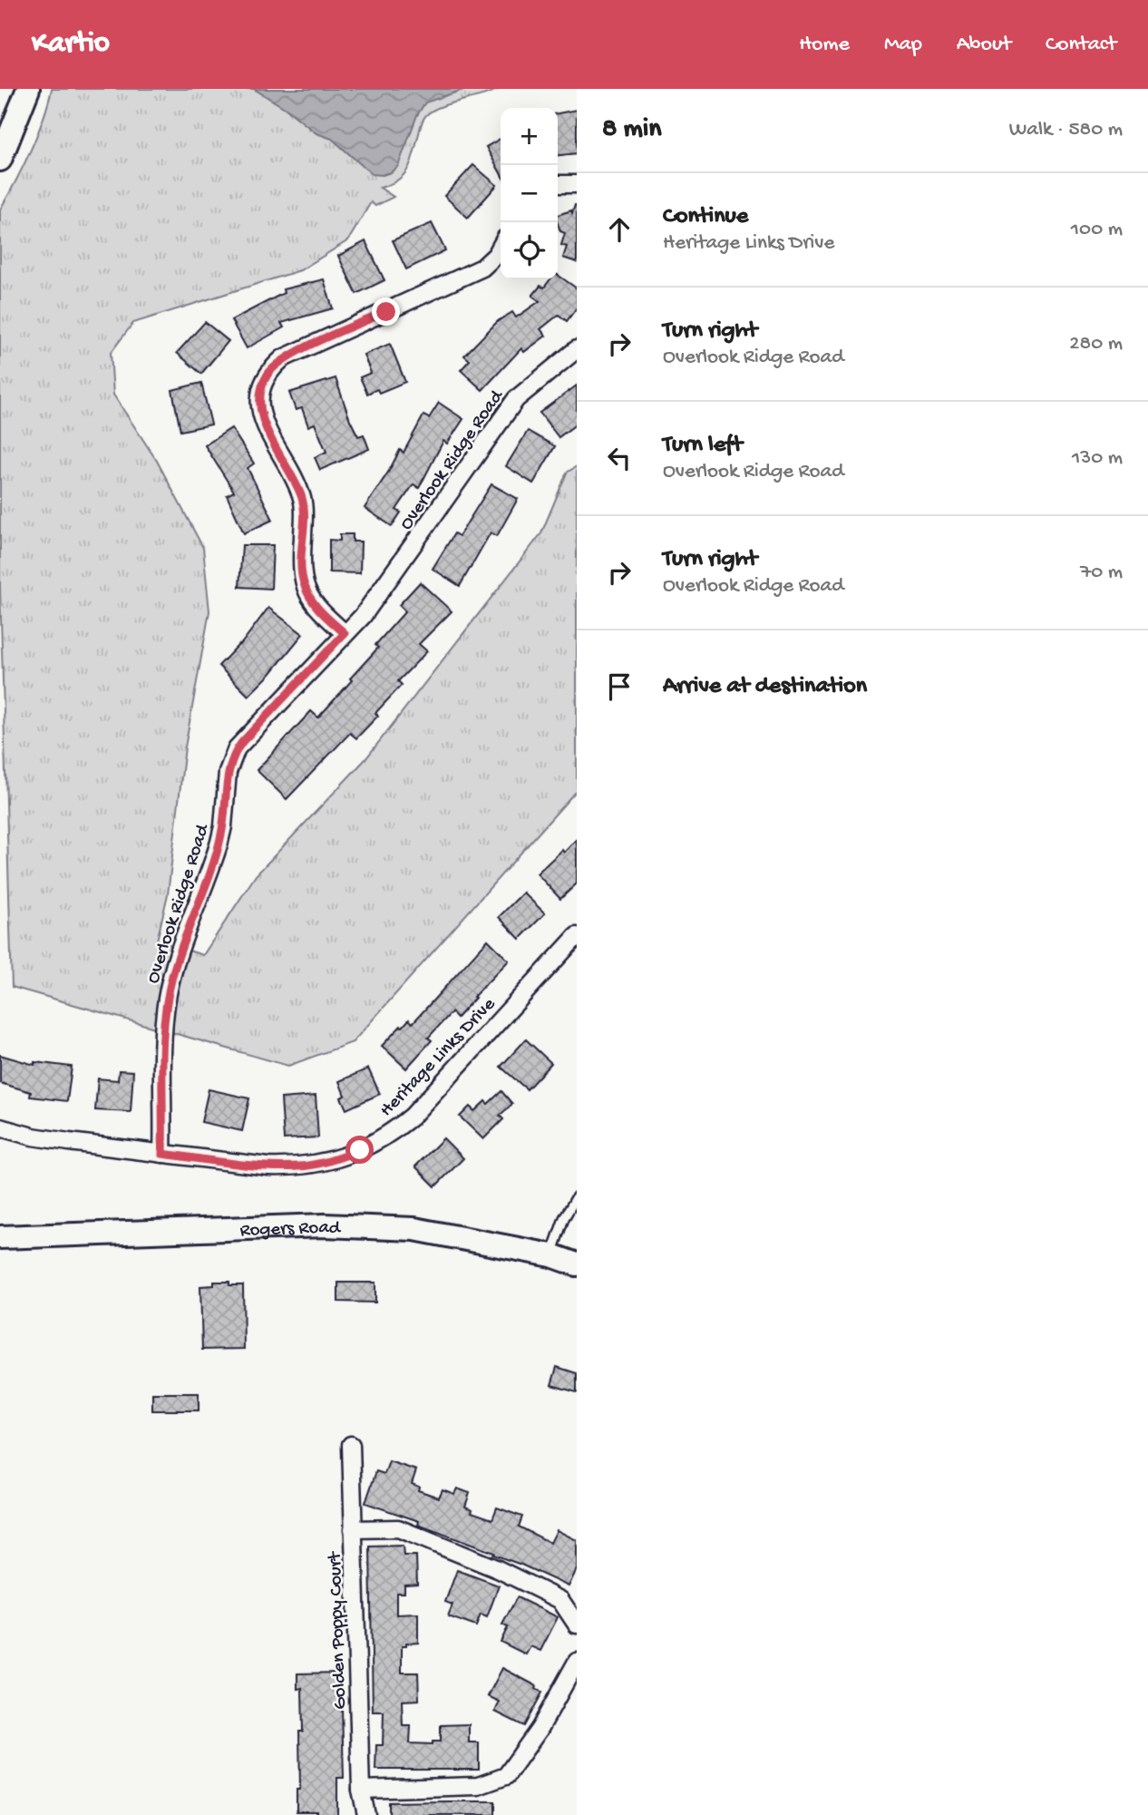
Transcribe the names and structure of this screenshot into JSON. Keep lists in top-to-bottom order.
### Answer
{
  "streets": {
    "main road": ["Rogers Road"],
    "street": ["Overlook Ridge Road", "Heritage Links Drive", "Golden Poppy Court"]
  },
  "crossings": [
    ["Overlook Ridge Road", "Heritage Links Drive"]
  ],
  "page": {
    "header": "Kartio",
    "nav": [
      "Home",
      "Map",
      "About",
      "Contact"
    ],
    "heading": ["8 min", "Walk · 580 m"],
    "map_buttons": ["+", "−"],
    "list": [
      ["Continue", "Heritage Links Drive", "100 m"],
      ["Turn right", "Overlook Ridge Road", "280 m"],
      ["Turn left", "Overlook Ridge Road", "130 m"],
      ["Turn right", "Overlook Ridge Road", "70 m"],
      "Arrive at destination"
    ]
  }
}
